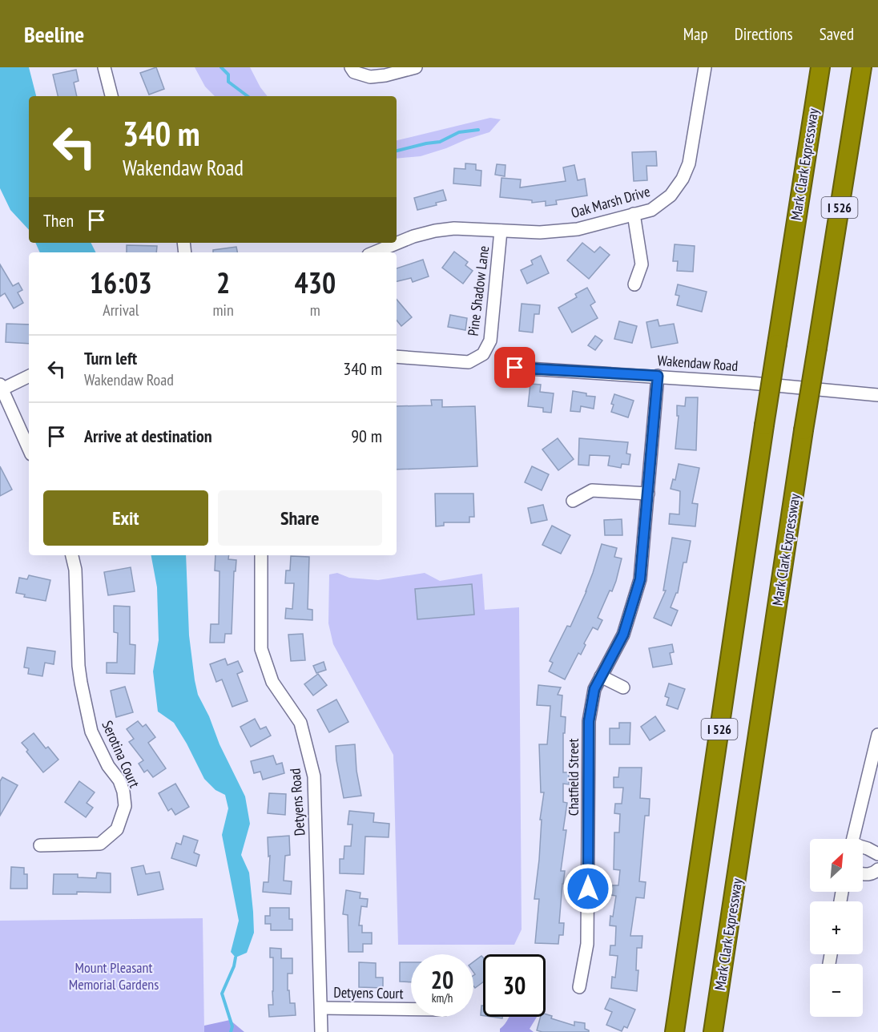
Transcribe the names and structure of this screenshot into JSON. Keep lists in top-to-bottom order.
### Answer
{
  "streets": {
    "highway": ["Mark Clark Expressway", "I 526"],
    "street": [
      "Oak Marsh Drive",
      "Pine Shadow Lane",
      "Wakendaw Road",
      "Serotina Court",
      "Chatfield Street",
      "Detyens Road",
      "Detyens Court"
    ]
  },
  "crossings": [
    ["Oak Marsh Drive", "Pine Shadow Lane"],
    ["Wakendaw Road", "Chatfield Street"],
    ["Detyens Road", "Detyens Court"]
  ],
  "parks": ["Mount Pleasant Memorial Gardens"],
  "north": "top right",
  "page": {
    "header": "Beeline",
    "nav": ["Map", "Directions", "Saved"],
    "turn": ["340 m", "Wakendaw Road"],
    "then": "Then",
    "eta": [
      "16:03",
      "Arrival",
      "2",
      "min",
      "430",
      "m"
    ],
    "list": [
      {
        "name": "Turn left",
        "note": "Wakendaw Road",
        "value": "340 m"
      },
      {
        "name": "Arrive at destination",
        "value": "90 m"
      }
    ],
    "buttons": ["Exit", "Share"],
    "map_buttons": ["+", "−"],
    "speed": "20 km/h",
    "limit": "30"
  }
}
